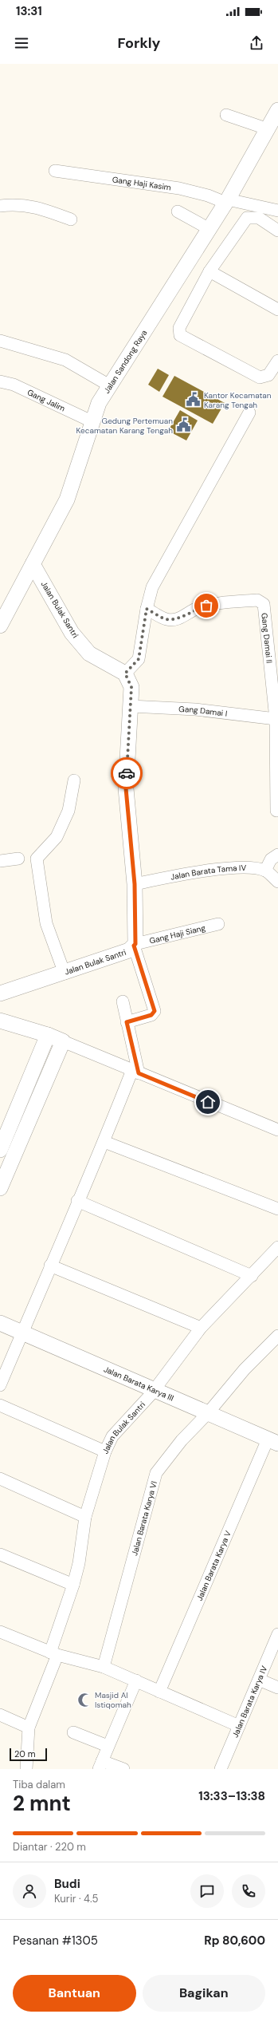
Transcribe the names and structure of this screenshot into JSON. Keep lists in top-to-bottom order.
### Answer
{
  "streets": {
    "street": [
      "Gang Haji Kasim",
      "Jalan Sandong Raya",
      "Gang Jalim",
      "Jalan Bulak Santri",
      "Gang Damai II",
      "Gang Damai I",
      "Jalan Barata Tama IV",
      "Gang Haji Siang",
      "Jalan Barata Karya III",
      "Jalan Barata Karya VI",
      "Jalan Barata Karya V",
      "Jalan Barata Karya IV"
    ]
  },
  "crossings": [
    ["Gang Haji Kasim", "Jalan Sandong Raya"],
    ["Jalan Sandong Raya", "Gang Jalim"],
    ["Jalan Sandong Raya", "Jalan Bulak Santri"],
    ["Jalan Bulak Santri", "Gang Haji Siang"],
    ["Jalan Bulak Santri", "Jalan Barata Karya III"],
    ["Gang Damai II", "Gang Damai I"],
    ["Jalan Barata Karya III", "Jalan Barata Karya VI"],
    ["Jalan Barata Karya III", "Jalan Barata Karya V"]
  ],
  "places": {
    "public building": ["Kantor Kecamatan Karang Tengah", "Gedung Pertemuan Kecamatan Karang Tengah"],
    "mosque": ["Masjid Al Istiqomah"]
  },
  "scale_bar": "20 m",
  "page": {
    "status": "13:31",
    "header": "Forkly",
    "scale": "20 m",
    "heading": ["2 mnt", "Tiba dalam", "13:33–13:38"],
    "panel": [
      "Budi",
      "Kurir · 4.5",
      "Pesanan #1305",
      "Rp 80,600"
    ],
    "bar": "Diantar · 220 m",
    "buttons": ["Bantuan", "Bagikan"]
  }
}
